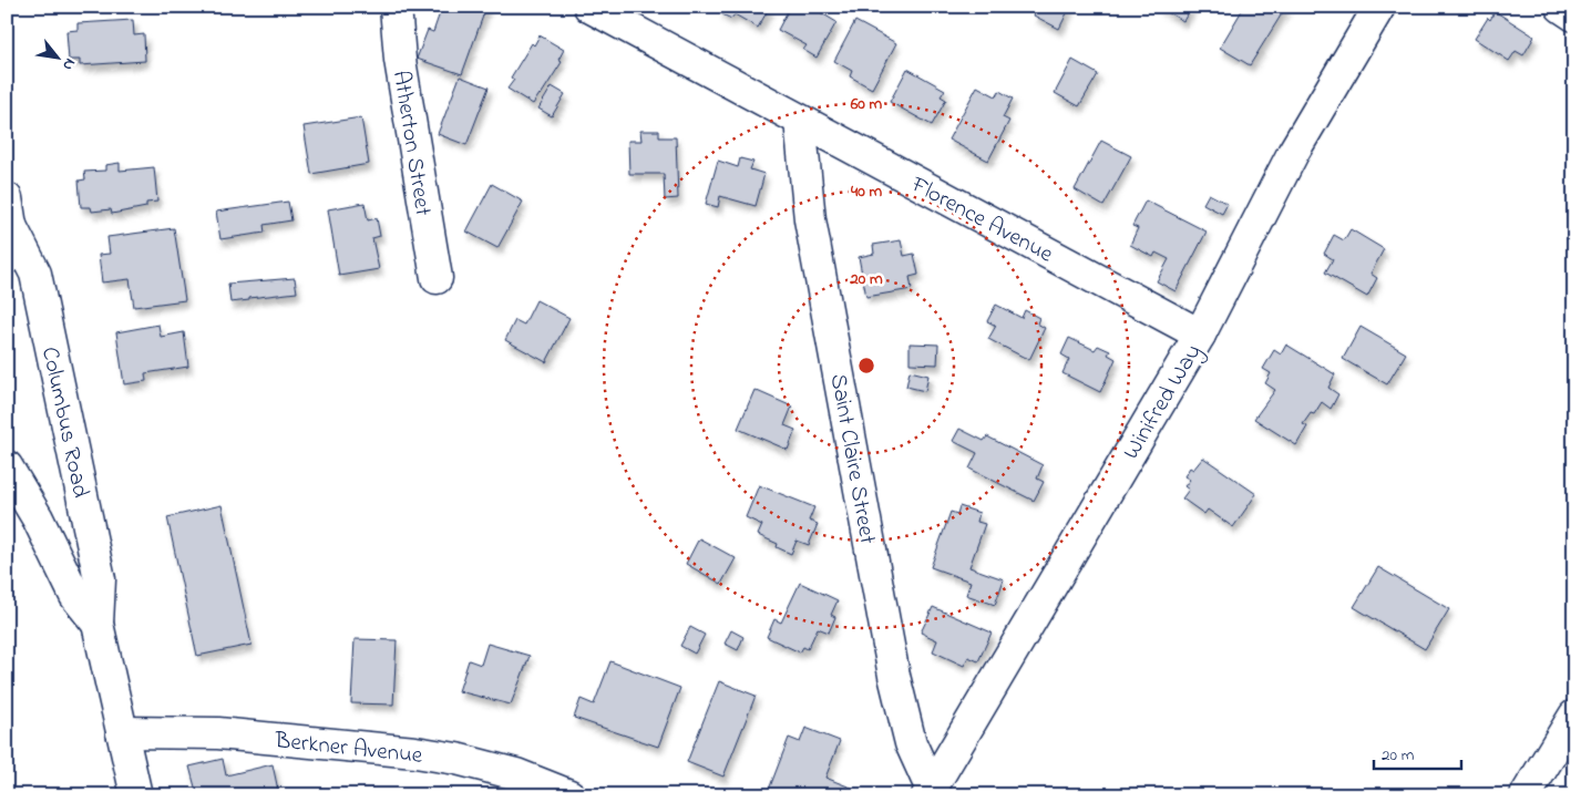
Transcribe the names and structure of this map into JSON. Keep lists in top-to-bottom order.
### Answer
{
  "streets": {
    "street": [
      "Atherton Street",
      "Florence Avenue",
      "Winifred Way",
      "Columbus Road",
      "Saint Claire Street",
      "Berkner Avenue"
    ]
  },
  "crossings": [
    ["Florence Avenue", "Winifred Way"],
    ["Florence Avenue", "Saint Claire Street"],
    ["Winifred Way", "Saint Claire Street"],
    ["Columbus Road", "Berkner Avenue"]
  ],
  "scale_bar": "20 m",
  "north": "bottom right",
  "rings": ["60 m", "40 m", "20 m"]
}
